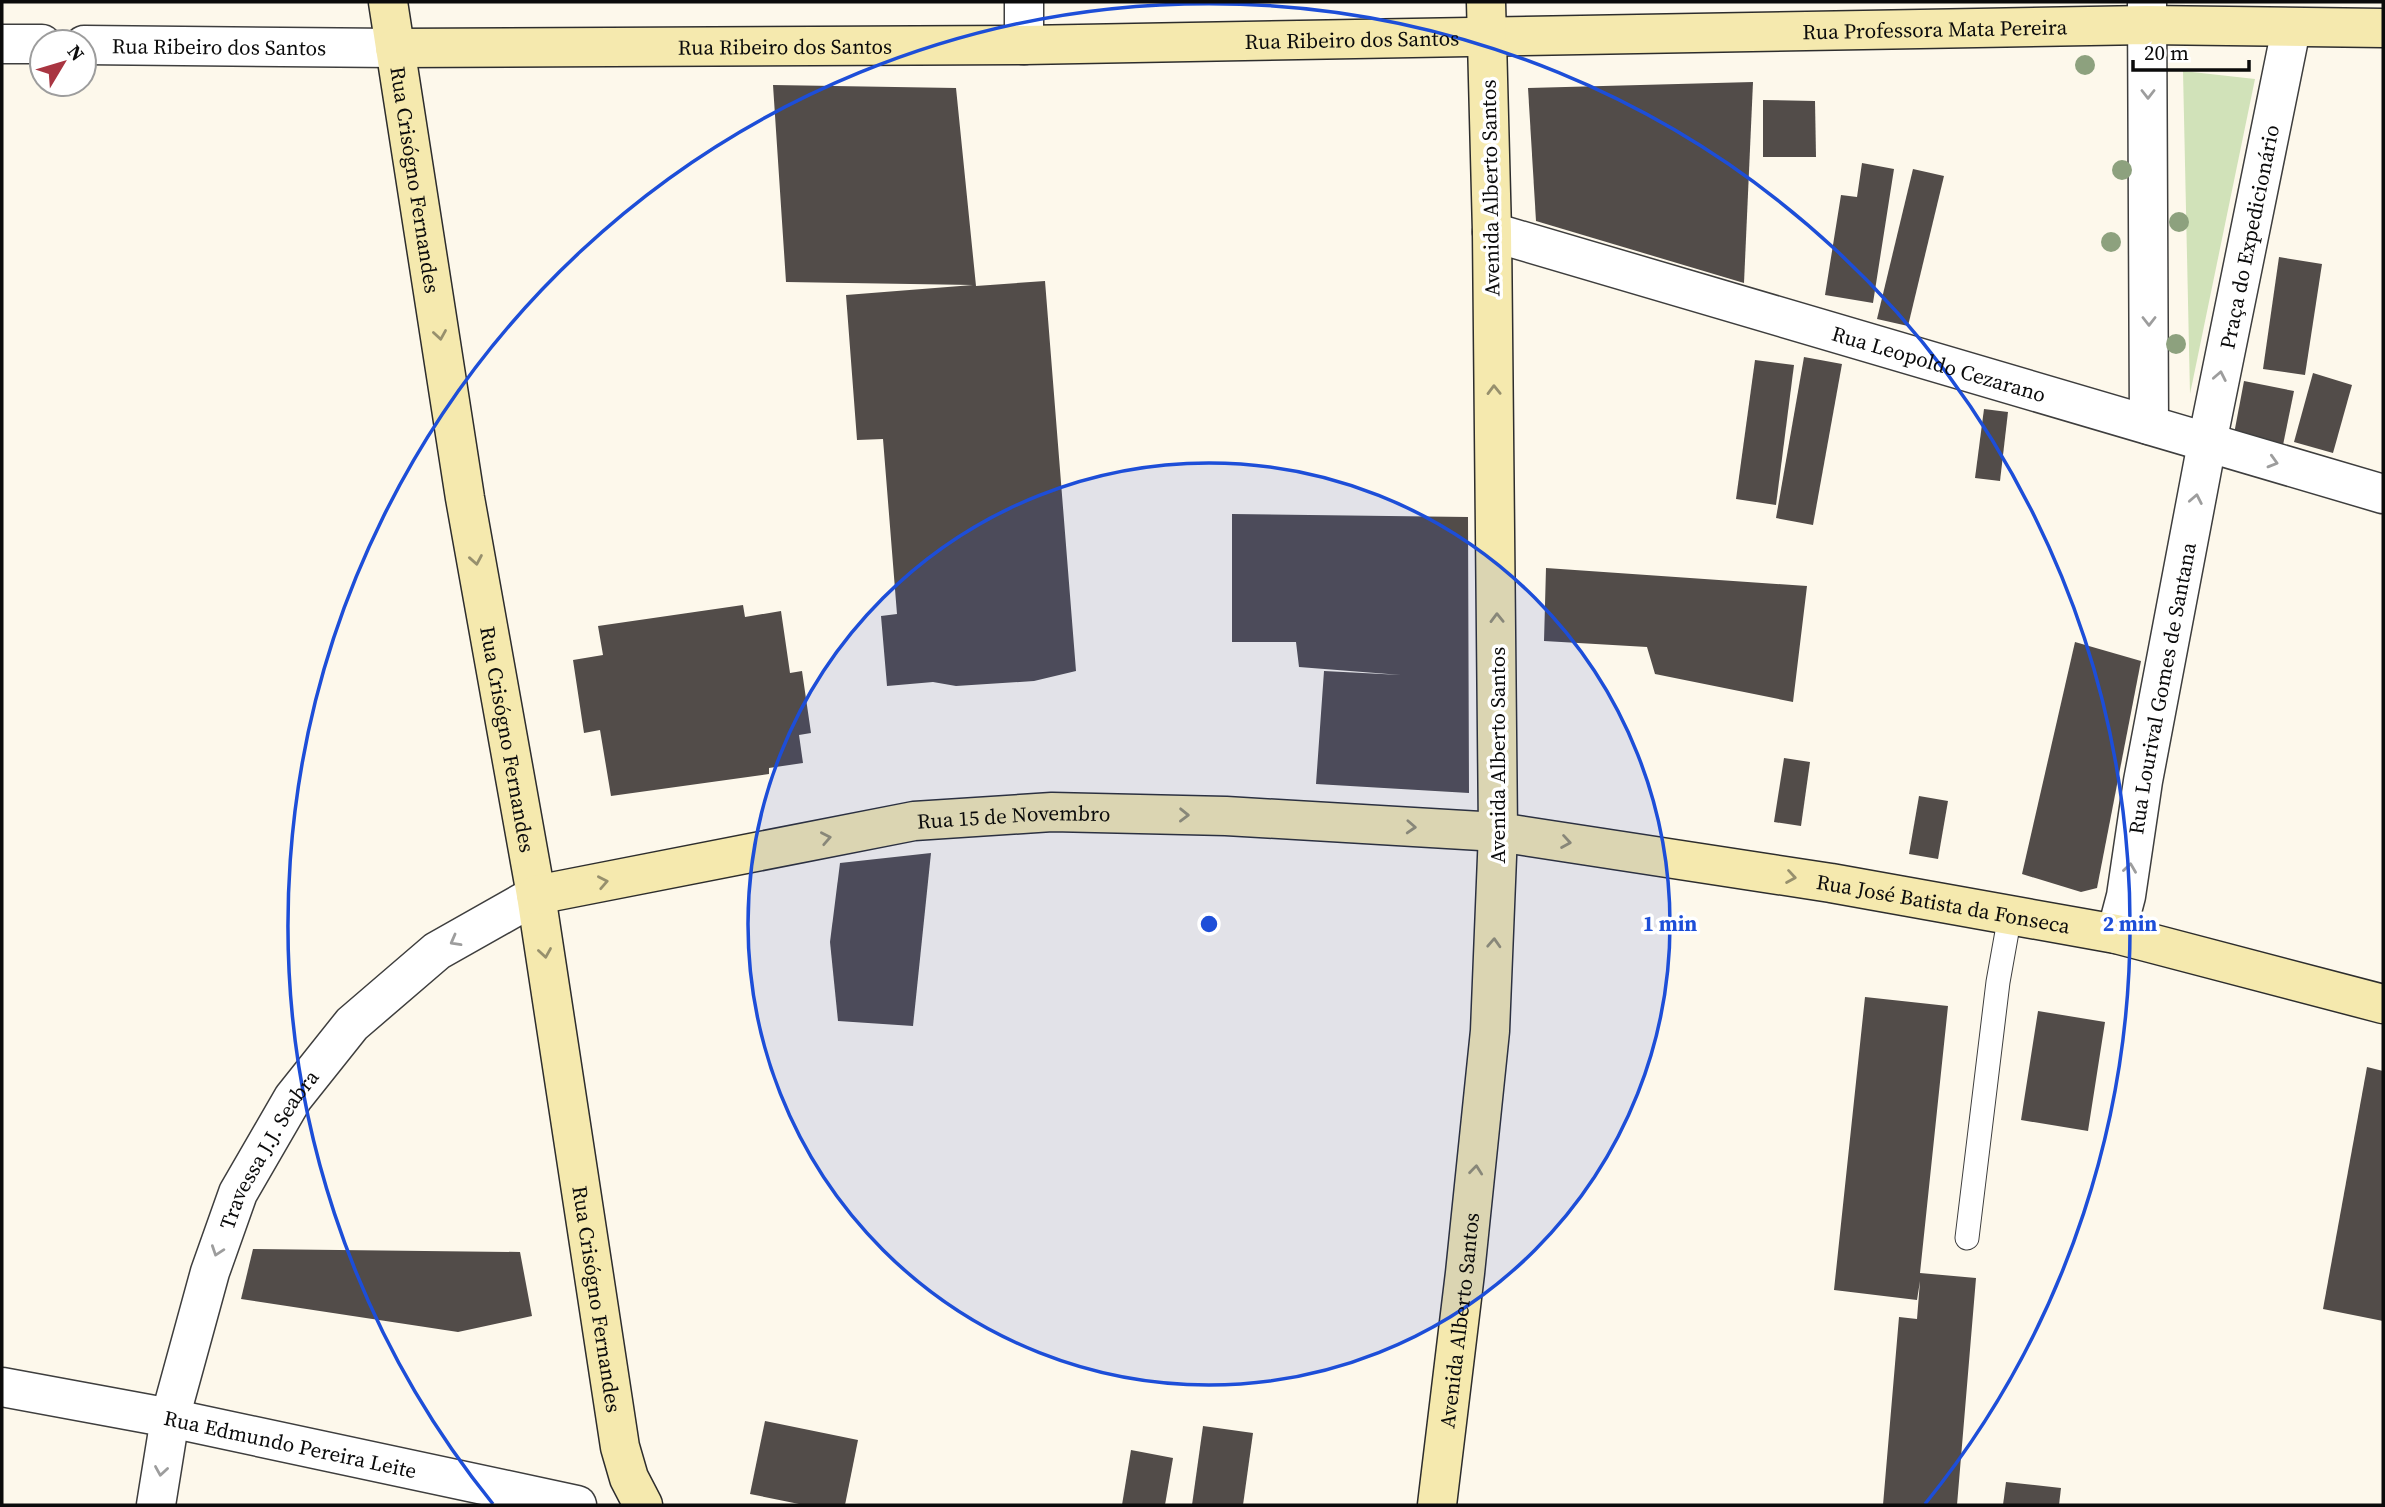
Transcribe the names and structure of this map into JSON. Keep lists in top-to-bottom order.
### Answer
{
  "streets": {
    "main road": [
      "Rua Professora Mata Pereira",
      "Rua Ribeiro dos Santos",
      "Rua Crisógno Fernandes",
      "Avenida Alberto Santos",
      "Rua 15 de Novembro",
      "Rua José Batista da Fonseca"
    ],
    "street": [
      "Praça do Expedicionário",
      "Rua Leopoldo Cezarano",
      "Rua Lourival Gomes de Santana",
      "Travessa J.J. Seabra",
      "Rua Edmundo Pereira Leite"
    ]
  },
  "crossings": [
    ["Rua Professora Mata Pereira", "Rua Ribeiro dos Santos"],
    ["Rua Professora Mata Pereira", "Avenida Alberto Santos"],
    ["Rua Professora Mata Pereira", "Praça do Expedicionário"],
    ["Rua Ribeiro dos Santos", "Rua Crisógno Fernandes"],
    ["Rua Ribeiro dos Santos", "Avenida Alberto Santos"],
    ["Rua Crisógno Fernandes", "Rua 15 de Novembro"],
    ["Rua Crisógno Fernandes", "Travessa J.J. Seabra"],
    ["Avenida Alberto Santos", "Rua Leopoldo Cezarano"],
    ["Avenida Alberto Santos", "Rua 15 de Novembro"],
    ["Avenida Alberto Santos", "Rua José Batista da Fonseca"],
    ["Praça do Expedicionário", "Rua Leopoldo Cezarano"],
    ["Praça do Expedicionário", "Rua Lourival Gomes de Santana"],
    ["Rua Leopoldo Cezarano", "Rua Lourival Gomes de Santana"],
    ["Rua Lourival Gomes de Santana", "Rua José Batista da Fonseca"],
    ["Rua 15 de Novembro", "Rua José Batista da Fonseca"],
    ["Rua 15 de Novembro", "Travessa J.J. Seabra"],
    ["Travessa J.J. Seabra", "Rua Edmundo Pereira Leite"]
  ],
  "one_way": [
    "Rua Crisógno Fernandes",
    "Avenida Alberto Santos",
    "Rua Lourival Gomes de Santana",
    "Rua 15 de Novembro",
    "Rua José Batista da Fonseca",
    "Travessa J.J. Seabra"
  ],
  "scale_bar": "20 m",
  "north": "top right",
  "rings": ["1 min", "2 min"]
}
